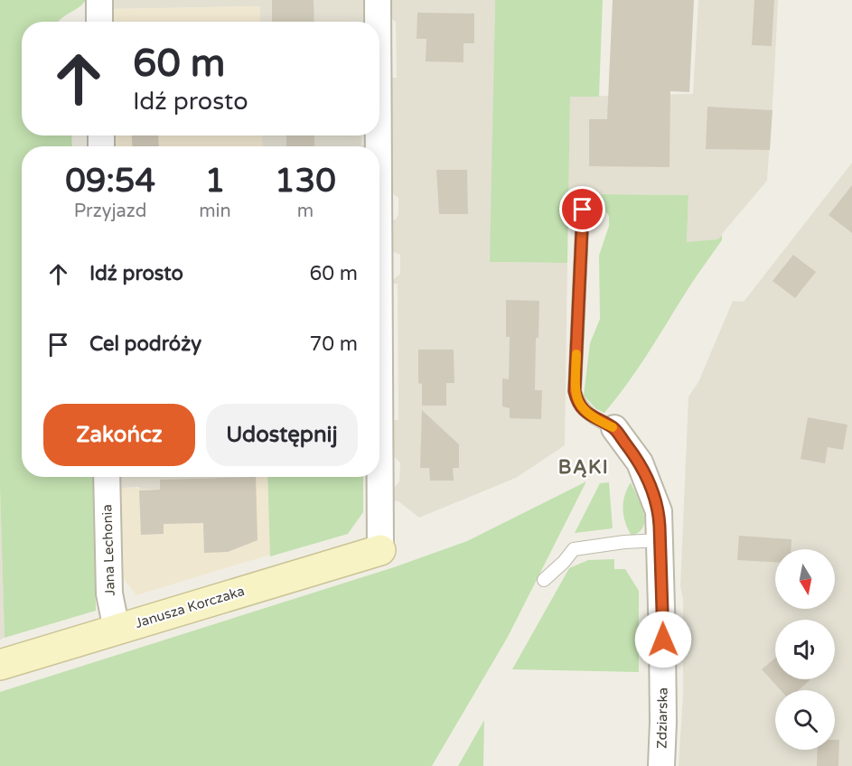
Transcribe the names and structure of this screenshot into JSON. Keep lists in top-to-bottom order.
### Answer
{
  "streets": {
    "street": ["Jana Lechonia", "Janusza Korczaka", "Zdziarska"]
  },
  "crossings": [
    ["Jana Lechonia", "Janusza Korczaka"]
  ],
  "districts": ["BĄKI"],
  "north": "bottom",
  "page": {
    "turn": ["60 m", "Idź prosto"],
    "eta": [
      "09:54",
      "Przyjazd",
      "1",
      "min",
      "130",
      "m"
    ],
    "list": [
      {
        "name": "Idź prosto",
        "value": "60 m"
      },
      {
        "name": "Cel podróży",
        "value": "70 m"
      }
    ],
    "buttons": ["Zakończ", "Udostępnij"]
  }
}
